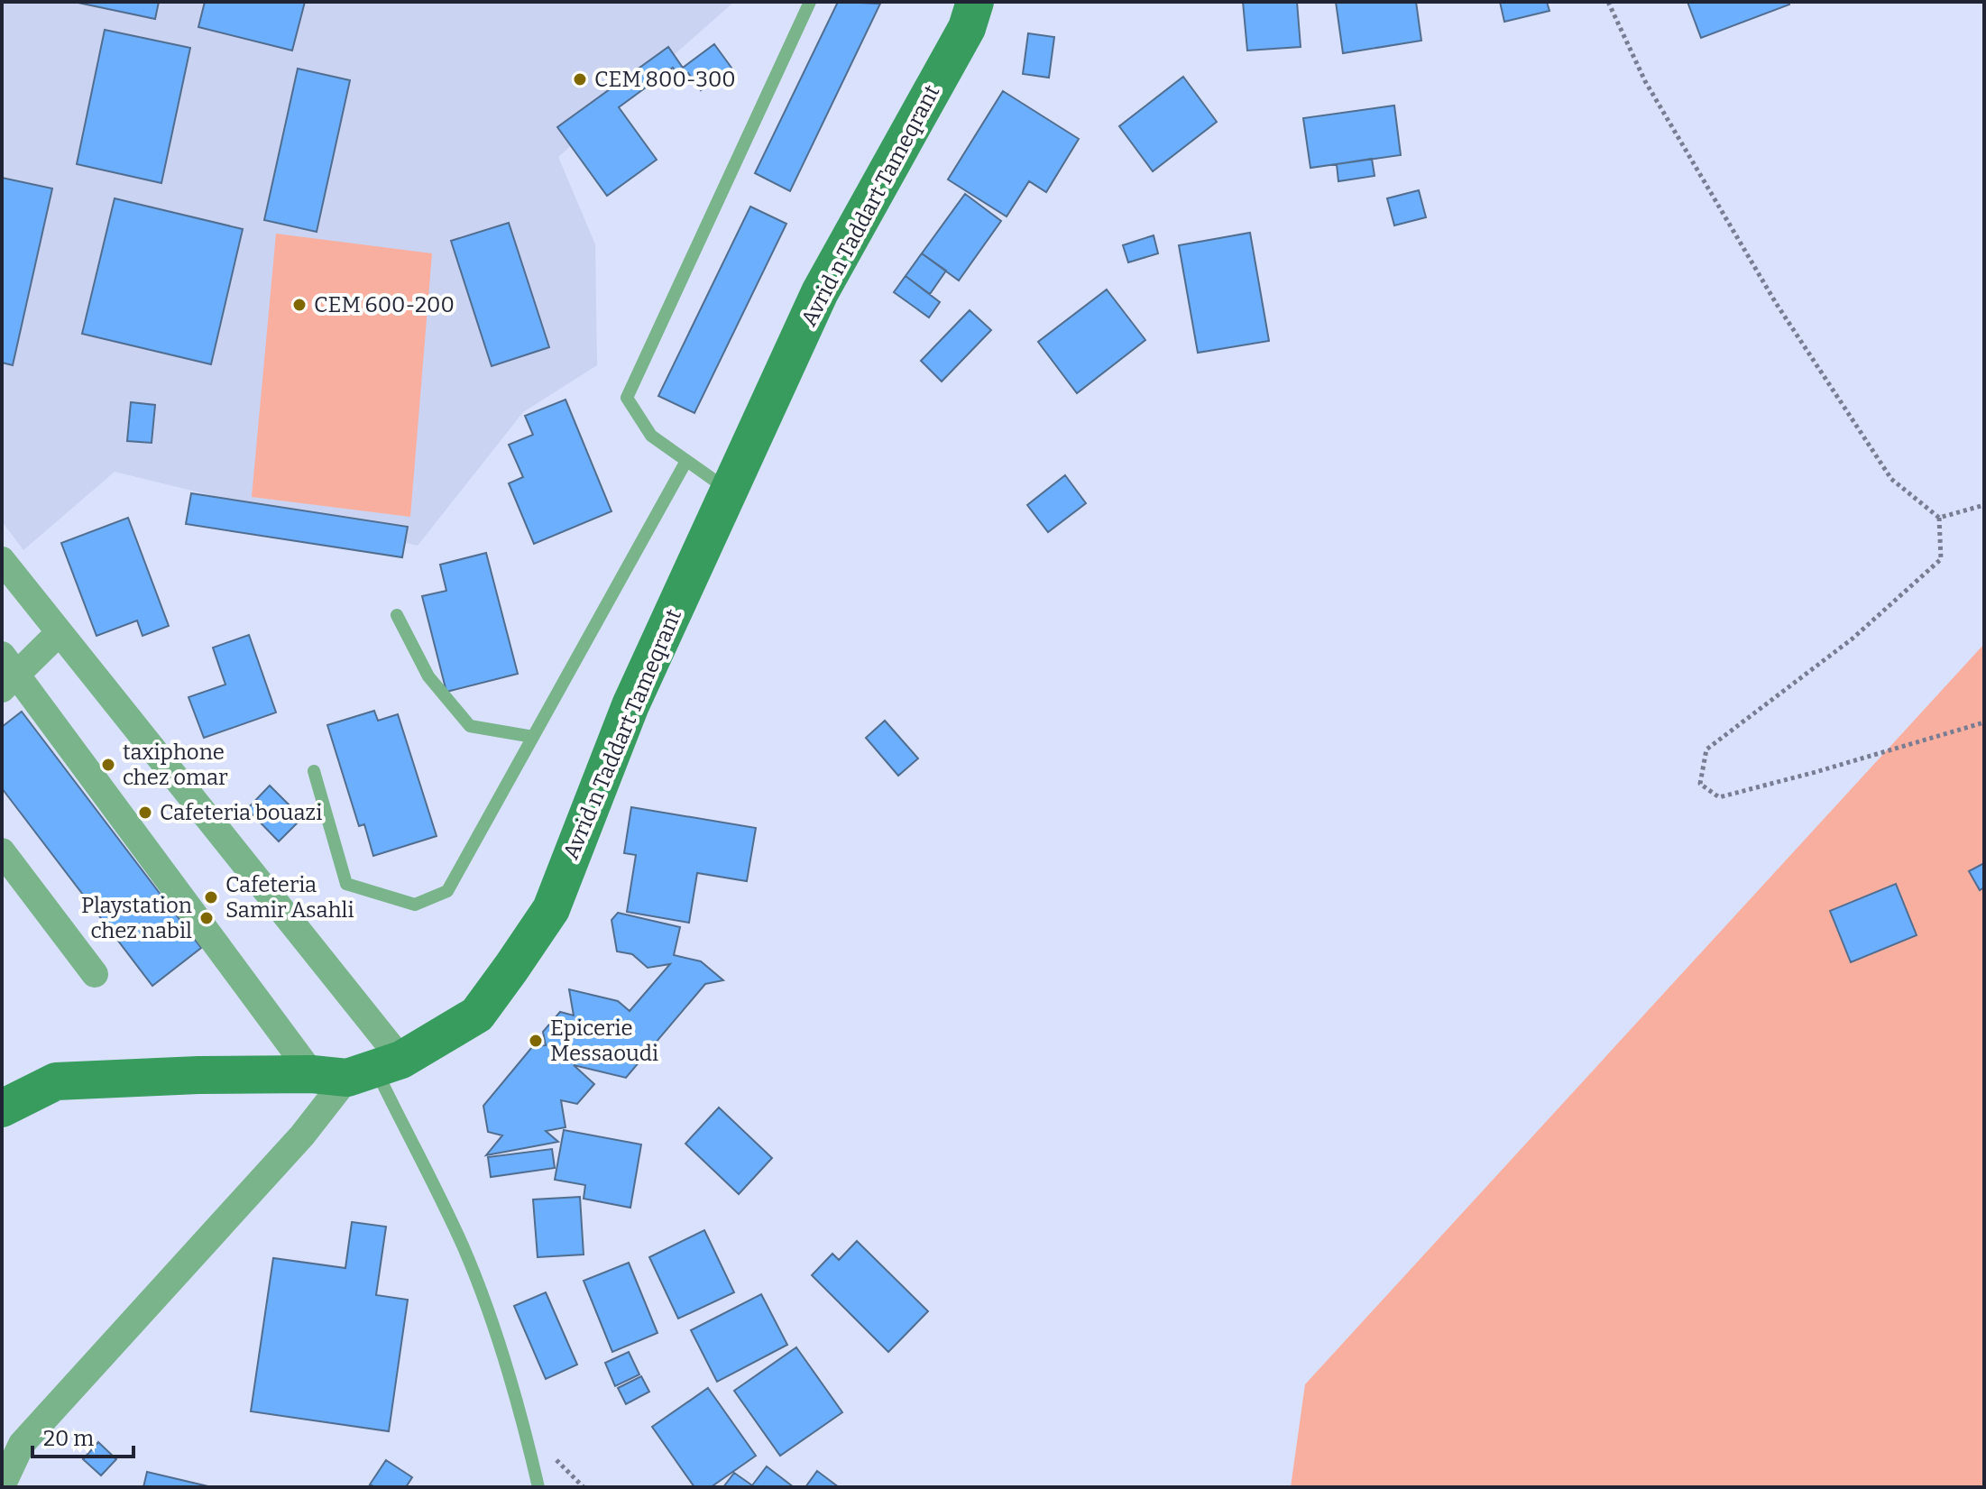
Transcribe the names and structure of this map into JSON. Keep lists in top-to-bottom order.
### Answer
{
  "streets": {
    "main road": ["Avrid n Taddart Tameqrant"]
  },
  "places": [
    "CEM 800-300",
    "CEM 600-200",
    "taxiphone chez omar",
    "Cafeteria bouazi",
    "Cafeteria Samir Asahli",
    "Playstation chez nabil",
    "Epicerie Messaoudi"
  ],
  "scale_bar": "20 m"
}
